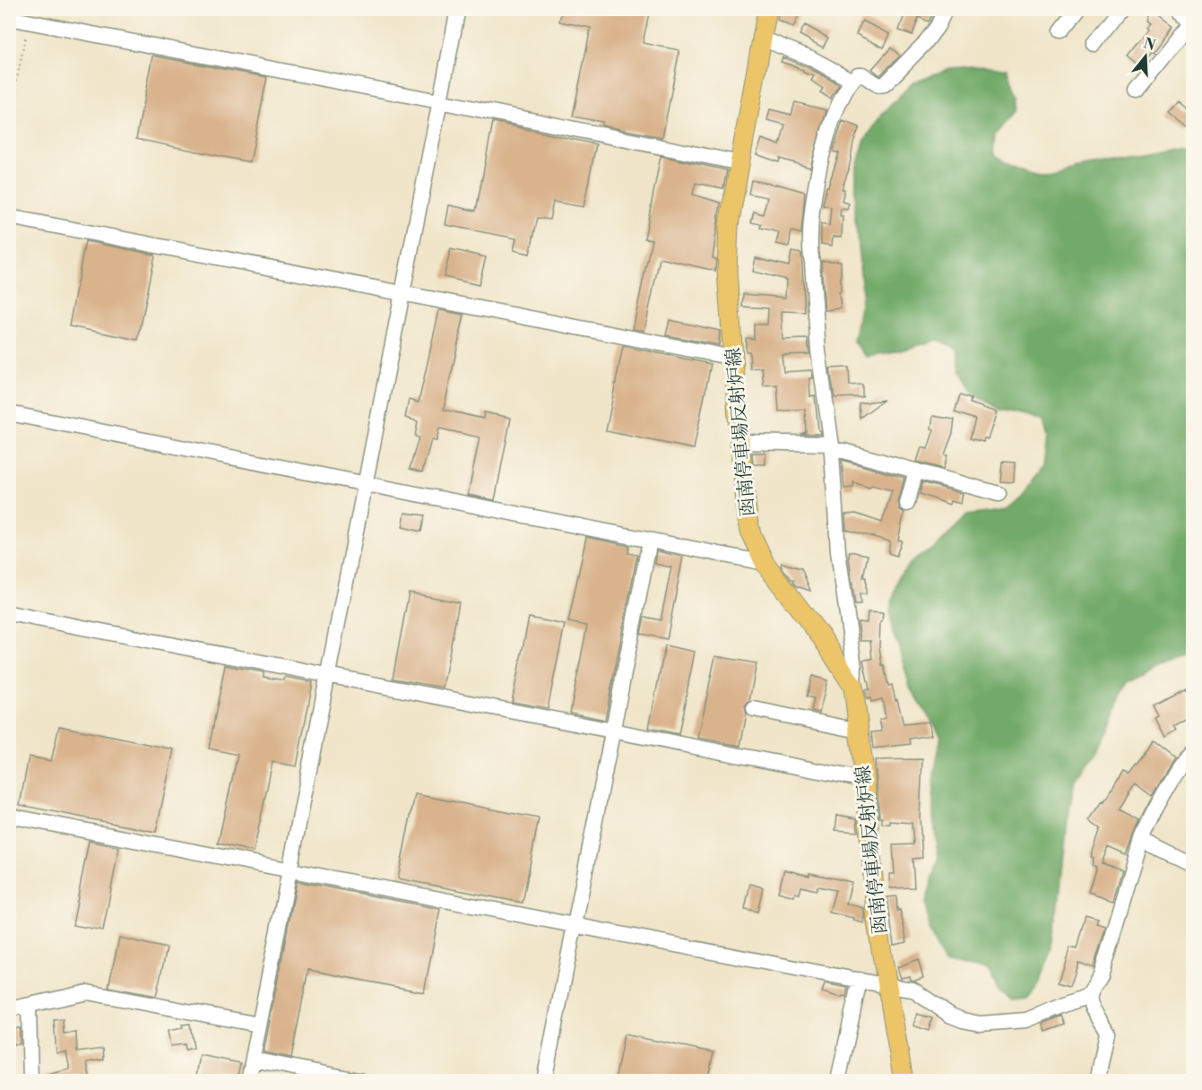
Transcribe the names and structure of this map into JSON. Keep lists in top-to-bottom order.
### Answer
{
  "streets": {
    "main road": ["函南停車場反射炉線"]
  },
  "north": "top"
}
